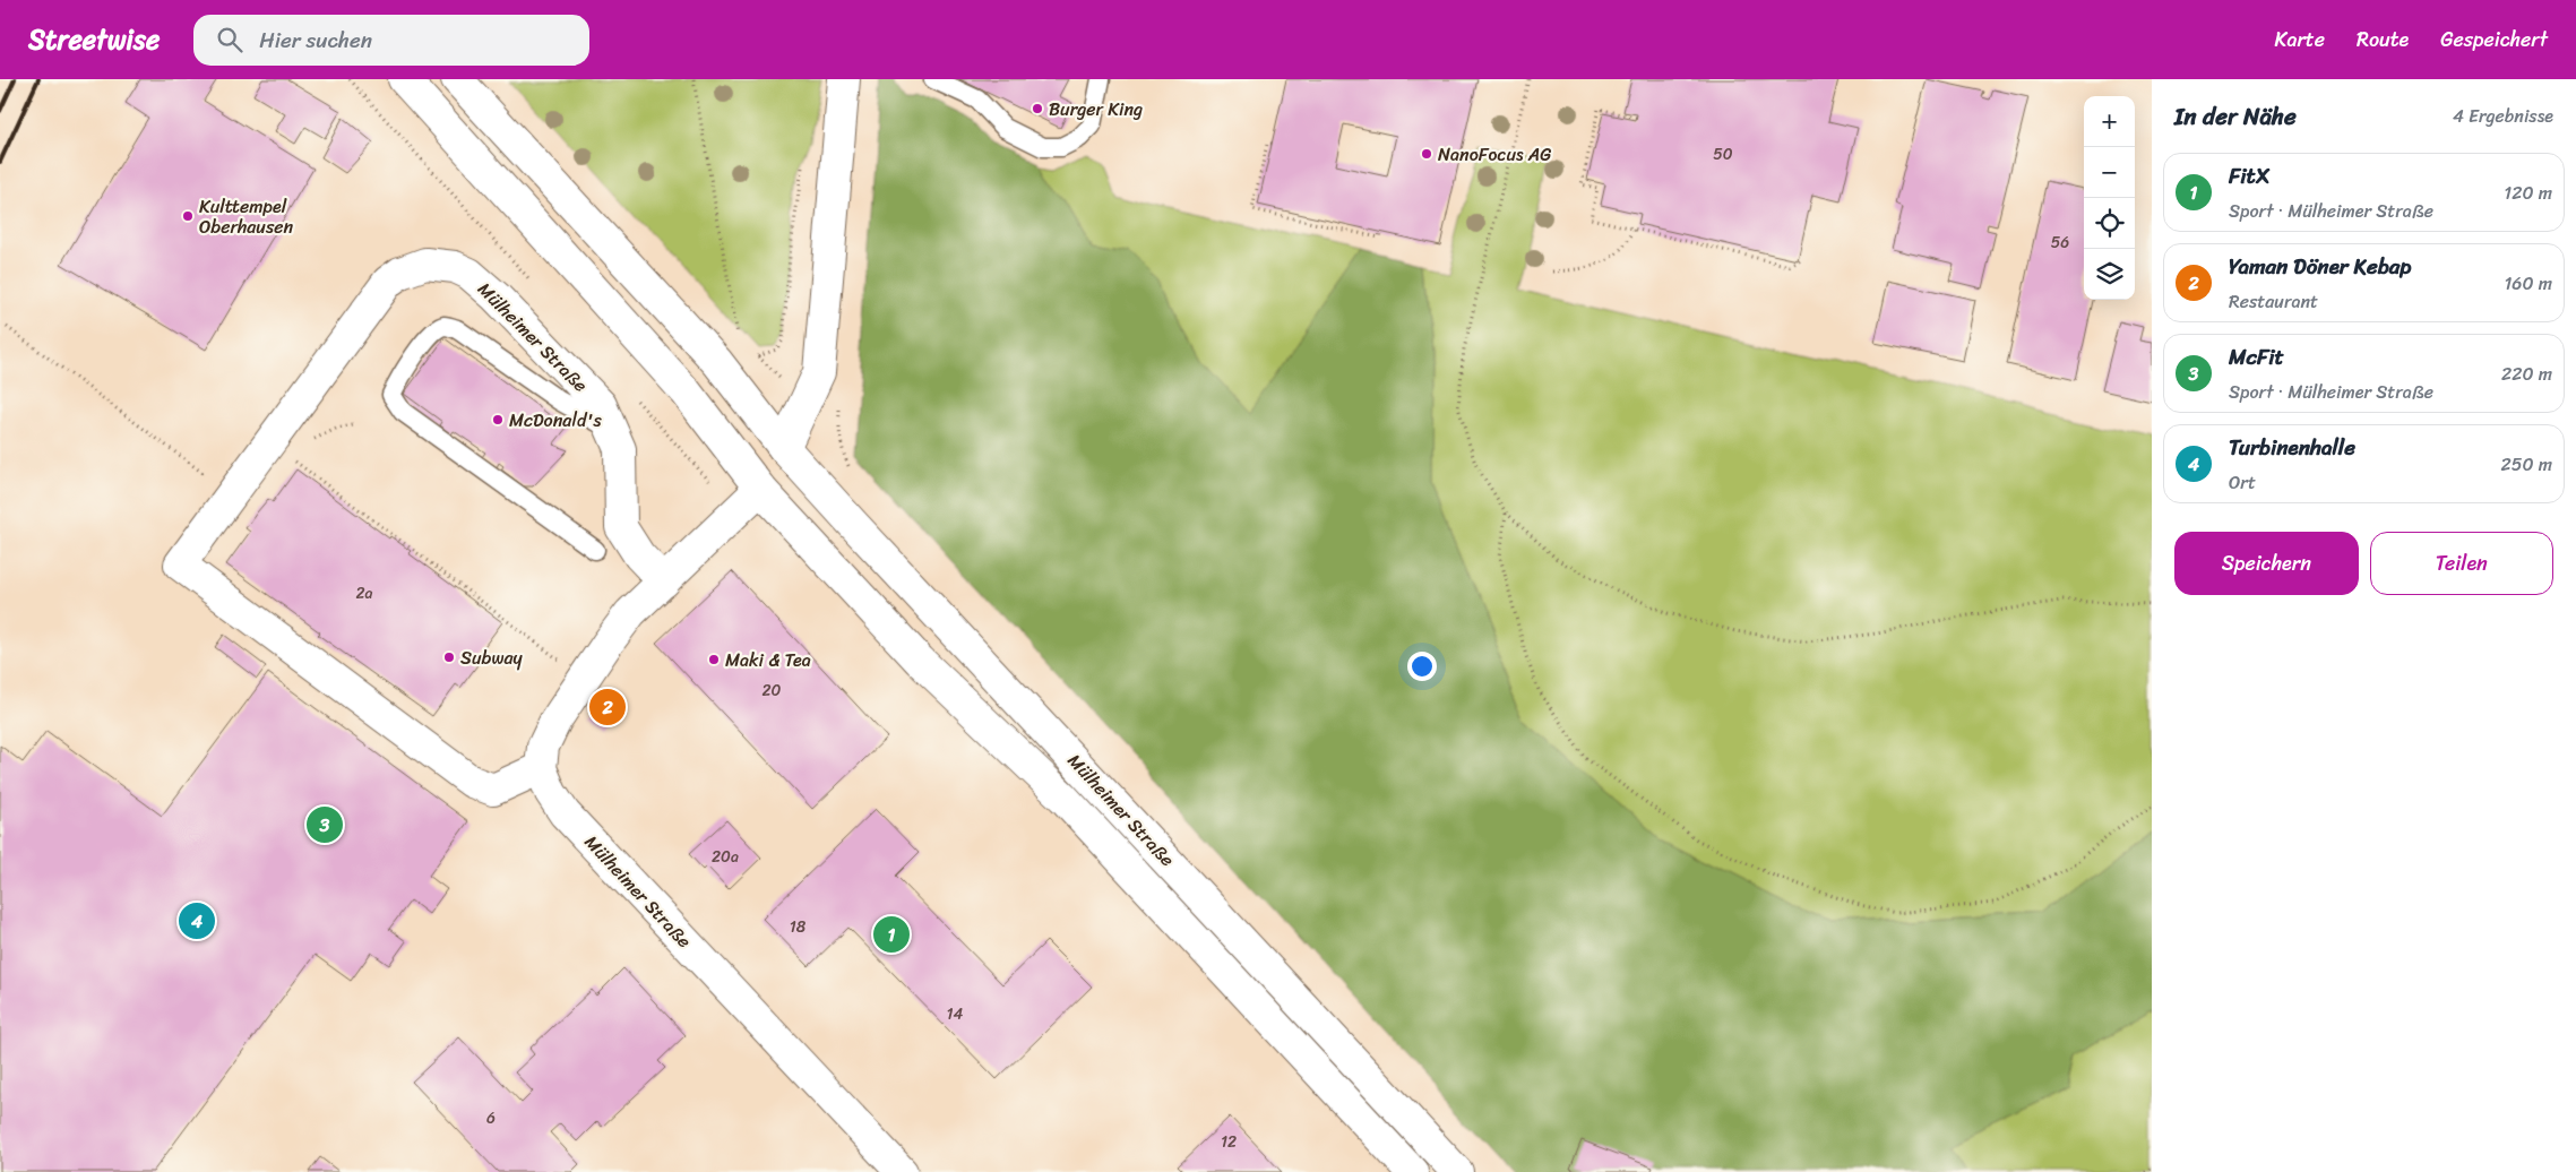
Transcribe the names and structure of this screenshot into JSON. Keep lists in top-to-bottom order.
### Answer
{
  "streets": {
    "main road": ["Mülheimer Straße"]
  },
  "places": [
    "Burger King",
    "NanoFocus AG",
    "Kulttempel Oberhausen",
    "McDonald's",
    "Subway",
    "Maki & Tea"
  ],
  "house_numbers": [
    "50",
    "56",
    "2a",
    "20",
    "20a",
    "18",
    "14",
    "6",
    "12"
  ],
  "page": {
    "header": "Streetwise",
    "search": "Hier suchen",
    "nav": ["Karte", "Route", "Gespeichert"],
    "heading": ["In der Nähe", "4 Ergebnisse"],
    "map_buttons": ["+", "−"],
    "list": [
      {
        "mark": "1",
        "name": "FitX",
        "note": "Sport · Mülheimer Straße",
        "value": "120 m"
      },
      {
        "mark": "2",
        "name": "Yaman Döner Kebap",
        "note": "Restaurant",
        "value": "160 m"
      },
      {
        "mark": "3",
        "name": "McFit",
        "note": "Sport · Mülheimer Straße",
        "value": "220 m"
      },
      {
        "mark": "4",
        "name": "Turbinenhalle",
        "note": "Ort",
        "value": "250 m"
      }
    ],
    "buttons": ["Speichern", "Teilen"],
    "pins": [
      "2",
      "3",
      "4",
      "1"
    ]
  }
}
